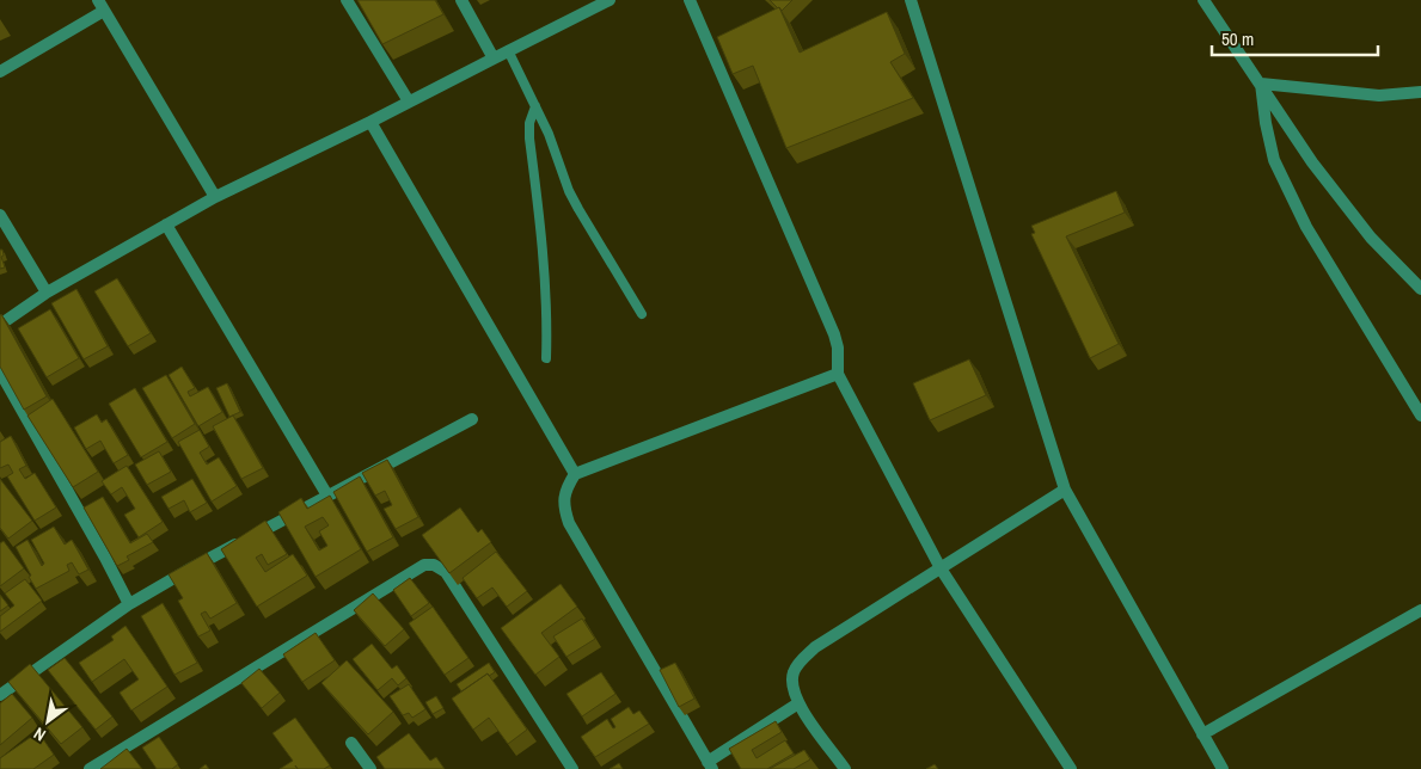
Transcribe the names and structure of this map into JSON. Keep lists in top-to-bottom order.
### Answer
{
  "scale_bar": "50 m",
  "north": "bottom left"
}
